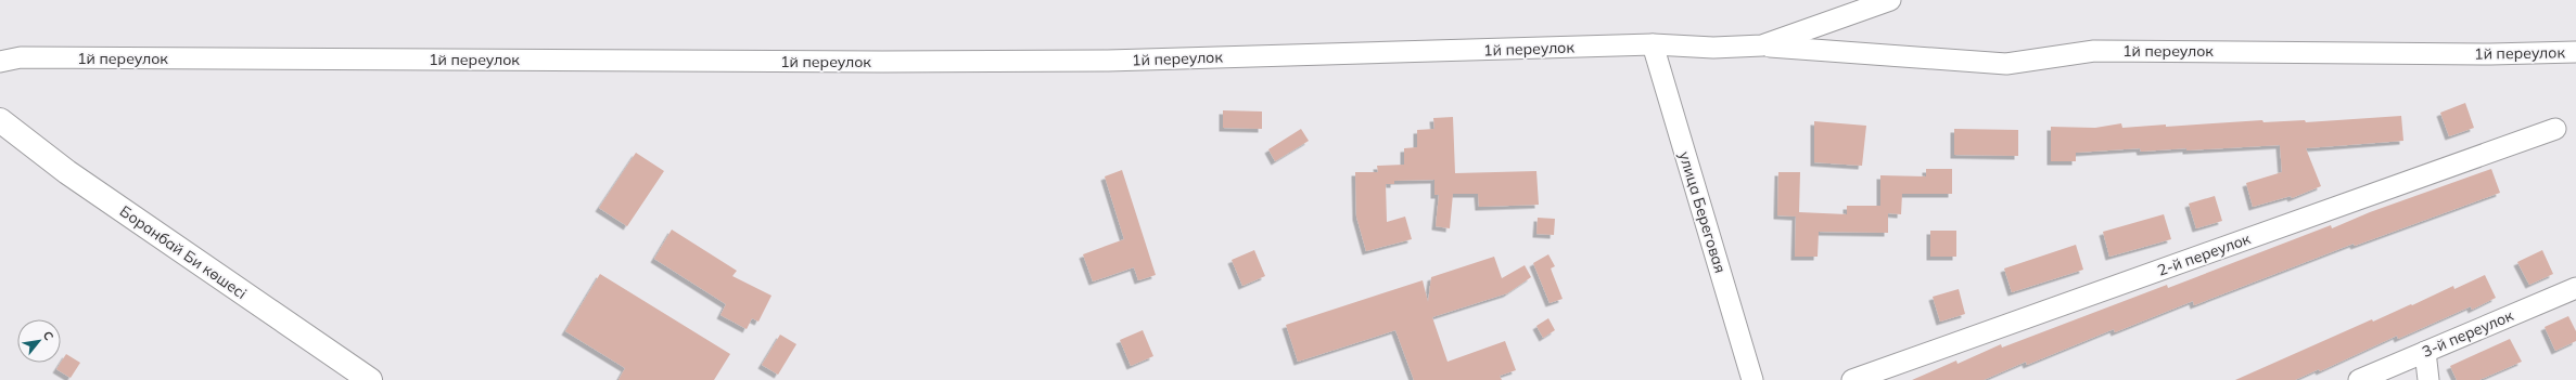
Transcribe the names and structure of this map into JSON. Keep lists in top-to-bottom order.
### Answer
{
  "streets": {
    "main road": ["Боранбай Би көшесі"],
    "street": [
      "1й переулок",
      "улица Береговая",
      "2-й переулок",
      "3-й переулок"
    ]
  },
  "crossings": [
    ["1й переулок", "улица Береговая"]
  ],
  "north": "top right"
}
